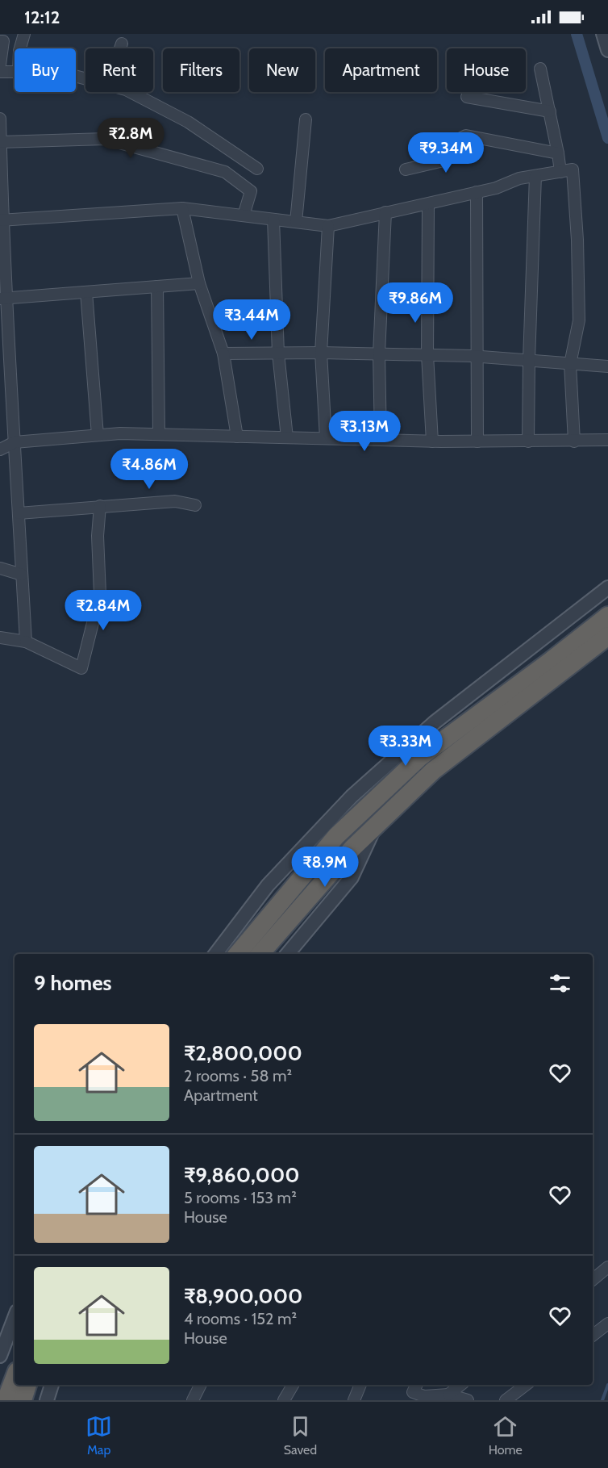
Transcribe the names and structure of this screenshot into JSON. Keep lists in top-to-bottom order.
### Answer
{
  "page": {
    "status": "12:12",
    "chip": [
      "Buy",
      "Rent",
      "Filters",
      "New",
      "Apartment",
      "House"
    ],
    "price": [
      "₹2.8M",
      "₹9.34M",
      "₹9.86M",
      "₹3.44M",
      "₹3.13M",
      "₹4.86M",
      "₹2.84M",
      "₹3.33M",
      "₹8.9M"
    ],
    "heading": "9 homes",
    "list": [
      {
        "name": "₹2,800,000",
        "note": "2 rooms · 58 m² · Apartment"
      },
      {
        "name": "₹9,860,000",
        "note": "5 rooms · 153 m² · House"
      },
      {
        "name": "₹8,900,000",
        "note": "4 rooms · 152 m² · House"
      }
    ],
    "tabs": ["Map", "Saved", "Home"]
  }
}
